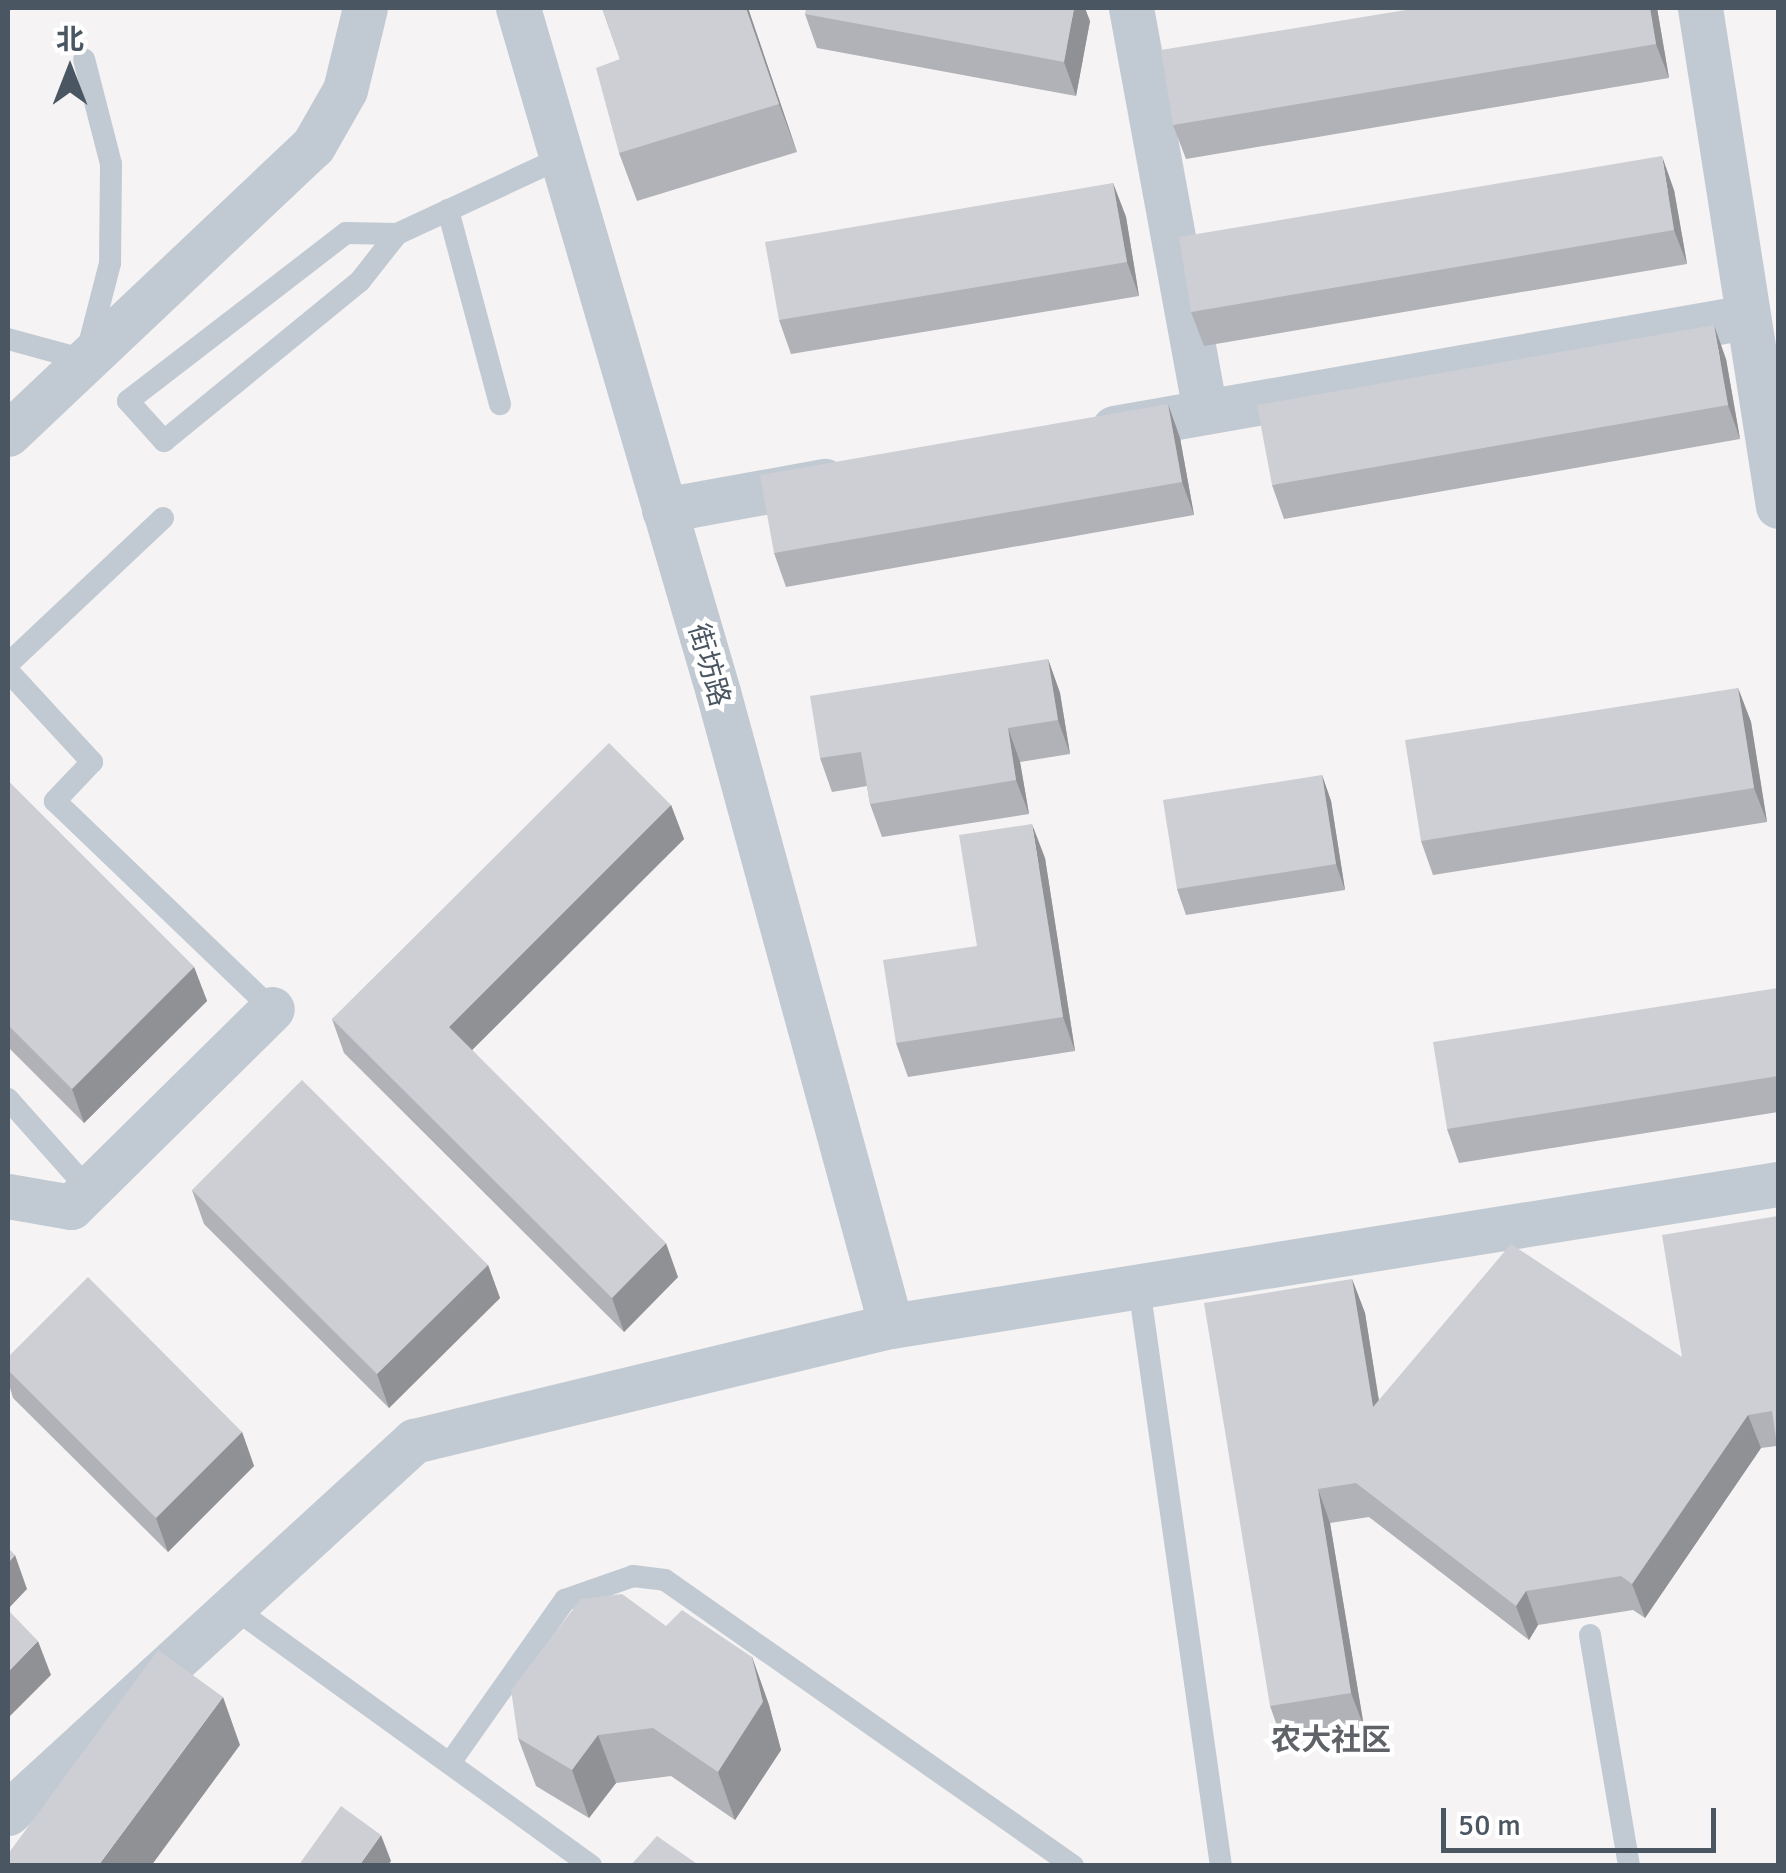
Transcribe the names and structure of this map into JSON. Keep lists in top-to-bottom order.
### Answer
{
  "streets": {
    "street": ["街坊路"]
  },
  "districts": ["农大社区"],
  "scale_bar": "50 m",
  "north": "top"
}
